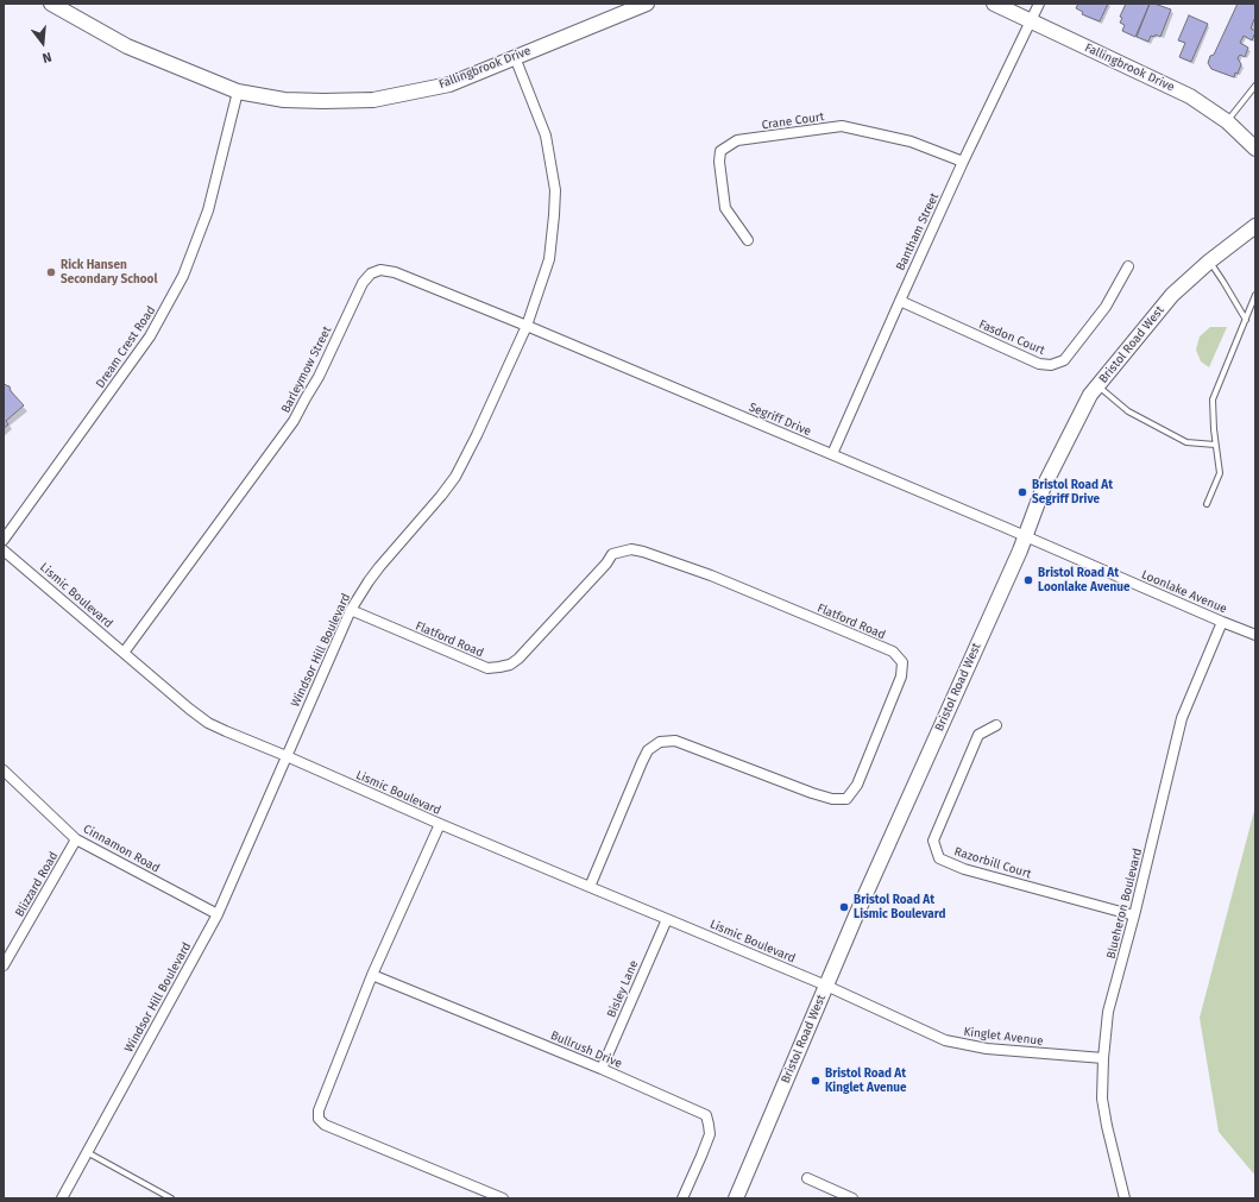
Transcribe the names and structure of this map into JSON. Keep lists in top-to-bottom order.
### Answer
{
  "streets": {
    "street": [
      "Fallingbrook Drive",
      "Crane Court",
      "Bantham Street",
      "Fasdon Court",
      "Bristol Road West",
      "Dream Crest Road",
      "Barleymow Street",
      "Segriff Drive",
      "Loonlake Avenue",
      "Lismic Boulevard",
      "Flatford Road",
      "Windsor Hill Boulevard",
      "Cinnamon Road",
      "Razorbill Court",
      "Blizzard Road",
      "Blueheron Boulevard",
      "Bisley Lane",
      "Kinglet Avenue",
      "Bullrush Drive"
    ]
  },
  "crossings": [
    ["Fallingbrook Drive", "Bantham Street"],
    ["Fallingbrook Drive", "Dream Crest Road"],
    ["Fallingbrook Drive", "Windsor Hill Boulevard"],
    ["Crane Court", "Bantham Street"],
    ["Bantham Street", "Fasdon Court"],
    ["Bantham Street", "Segriff Drive"],
    ["Bristol Road West", "Segriff Drive"],
    ["Bristol Road West", "Loonlake Avenue"],
    ["Bristol Road West", "Lismic Boulevard"],
    ["Bristol Road West", "Kinglet Avenue"],
    ["Barleymow Street", "Segriff Drive"],
    ["Barleymow Street", "Lismic Boulevard"],
    ["Barleymow Street", "Windsor Hill Boulevard"],
    ["Segriff Drive", "Loonlake Avenue"],
    ["Segriff Drive", "Windsor Hill Boulevard"],
    ["Loonlake Avenue", "Blueheron Boulevard"],
    ["Lismic Boulevard", "Flatford Road"],
    ["Lismic Boulevard", "Windsor Hill Boulevard"],
    ["Lismic Boulevard", "Bisley Lane"],
    ["Lismic Boulevard", "Kinglet Avenue"],
    ["Flatford Road", "Windsor Hill Boulevard"],
    ["Windsor Hill Boulevard", "Cinnamon Road"],
    ["Cinnamon Road", "Blizzard Road"],
    ["Razorbill Court", "Blueheron Boulevard"],
    ["Blueheron Boulevard", "Kinglet Avenue"],
    ["Bisley Lane", "Bullrush Drive"]
  ],
  "places": [
    "Rick Hansen Secondary School",
    "Bristol Road At Segriff Drive",
    "Bristol Road At Loonlake Avenue",
    "Bristol Road At Lismic Boulevard",
    "Bristol Road At Kinglet Avenue"
  ],
  "north": "bottom"
}
